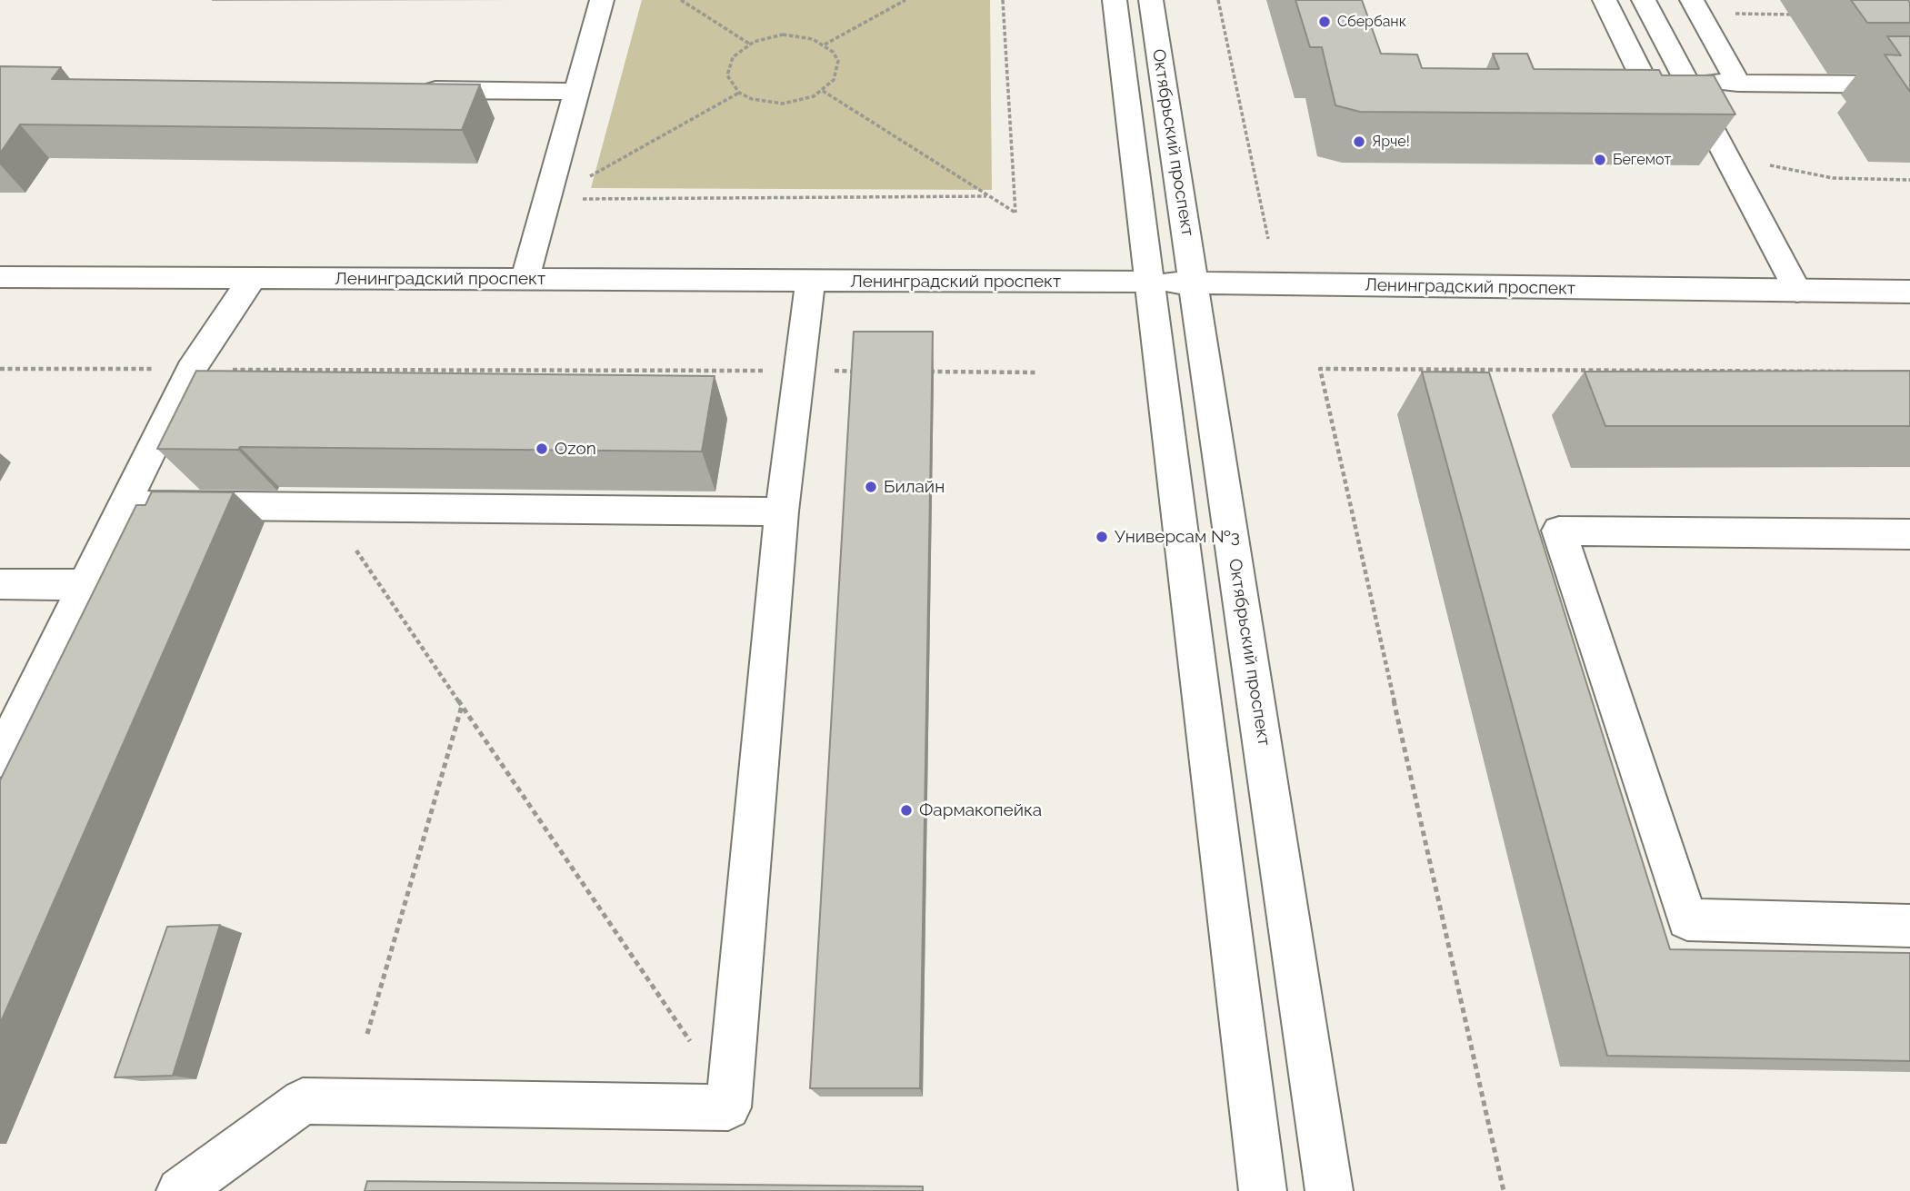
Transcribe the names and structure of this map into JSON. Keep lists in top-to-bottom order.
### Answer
{
  "streets": {
    "main road": ["Октябрьский проспект", "Ленинградский проспект"]
  },
  "crossings": [
    ["Октябрьский проспект", "Ленинградский проспект"]
  ],
  "places": [
    "Сбербанк",
    "Ярче!",
    "Бегемот",
    "Ozon",
    "Билайн",
    "Универсам №3",
    "Фармакопейка"
  ]
}
